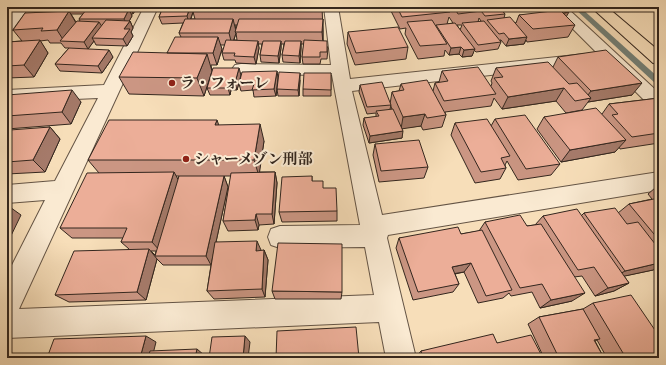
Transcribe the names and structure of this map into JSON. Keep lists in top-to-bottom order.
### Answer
{
  "places": ["ラ・フォーレ", "シャーメゾン刑部"]
}
